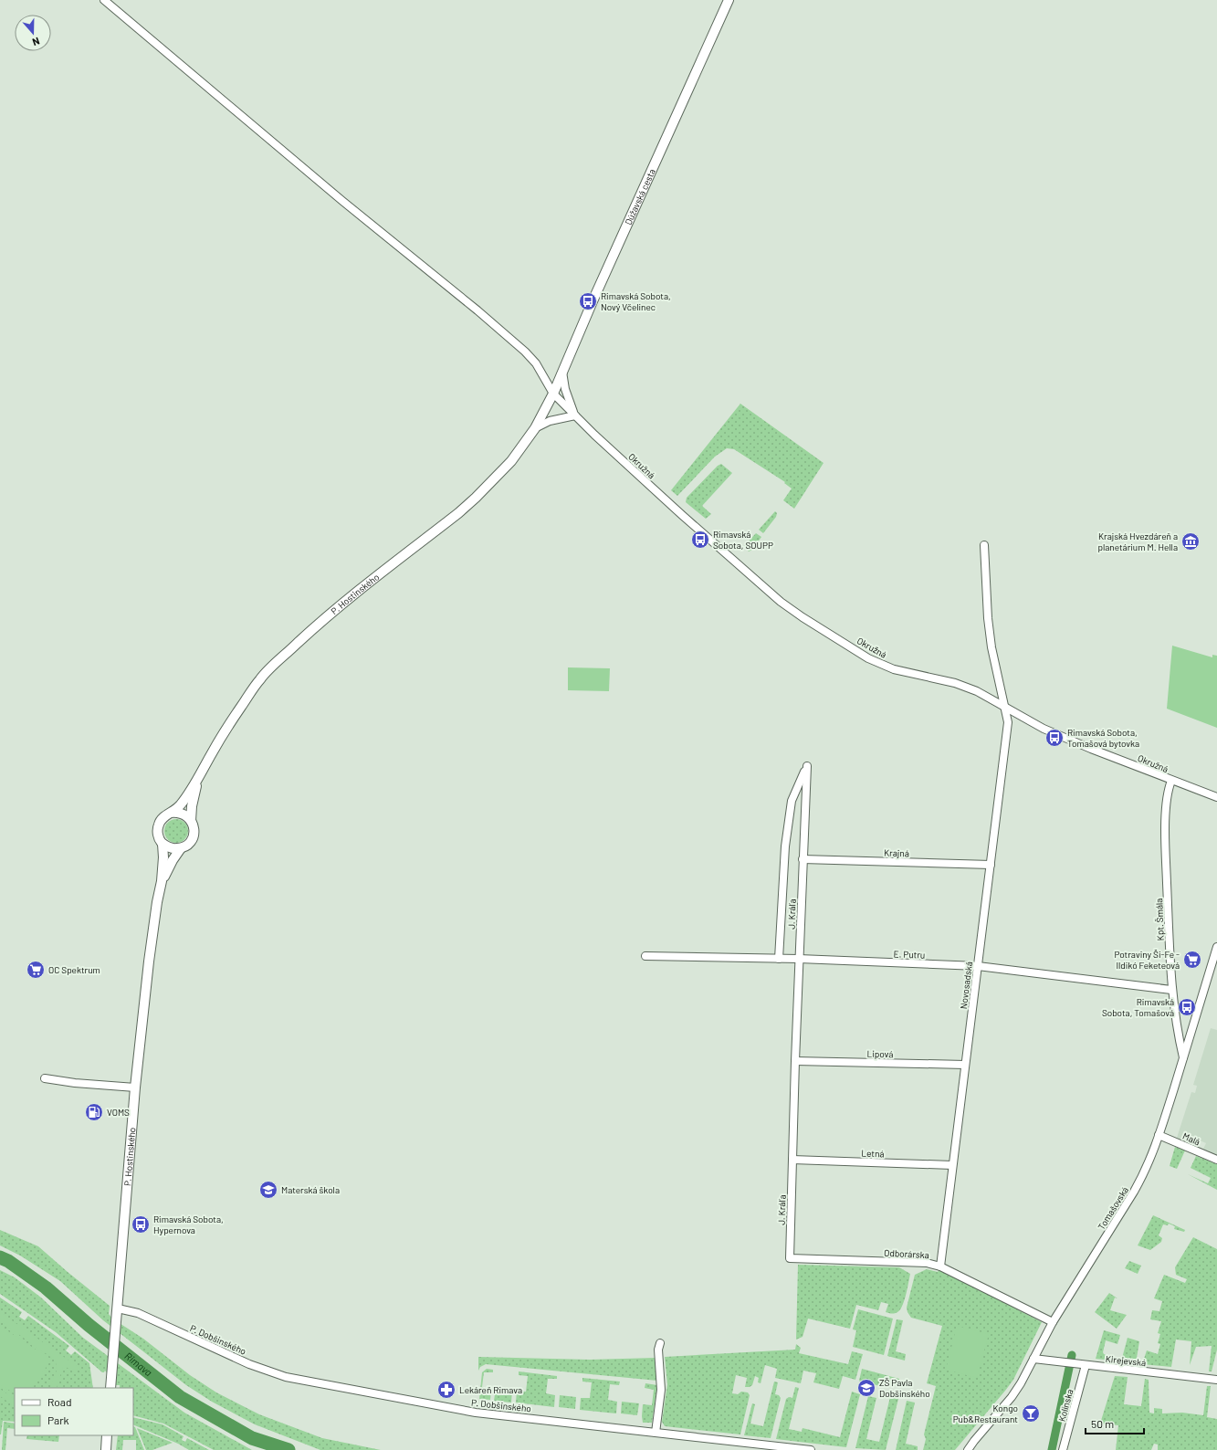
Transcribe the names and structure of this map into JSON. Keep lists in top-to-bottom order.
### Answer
{
  "streets": {
    "street": [
      "Dúžavská cesta",
      "Okružná",
      "P. Hostinského",
      "Krajná",
      "J. Kráľa",
      "Kpt. Šmála",
      "E. Putru",
      "Novosadská",
      "Lipová",
      "Malá",
      "Letná",
      "Tomašovská",
      "Odborárska",
      "P. Dobšinského",
      "Kirejevská",
      "Kolínska"
    ]
  },
  "crossings": [
    ["Dúžavská cesta", "Okružná"],
    ["Dúžavská cesta", "P. Hostinského"],
    ["Okružná", "P. Hostinského"],
    ["Okružná", "Kpt. Šmála"],
    ["Okružná", "Novosadská"],
    ["P. Hostinského", "P. Dobšinského"],
    ["Krajná", "J. Kráľa"],
    ["Krajná", "Novosadská"],
    ["J. Kráľa", "E. Putru"],
    ["J. Kráľa", "Lipová"],
    ["J. Kráľa", "Letná"],
    ["J. Kráľa", "Odborárska"],
    ["Kpt. Šmála", "E. Putru"],
    ["Kpt. Šmála", "Tomašovská"],
    ["E. Putru", "Novosadská"],
    ["Novosadská", "Lipová"],
    ["Novosadská", "Letná"],
    ["Novosadská", "Odborárska"],
    ["Malá", "Tomašovská"],
    ["Tomašovská", "Odborárska"],
    ["Tomašovská", "Kirejevská"],
    ["Kirejevská", "Kolínska"]
  ],
  "water": ["Rimava"],
  "places": {
    "bus stop": [
      "Rimavská Sobota, Nový Včelinec",
      "Rimavská Sobota, SOUPP",
      "Rimavská Sobota, Tomašová bytovka",
      "Rimavská Sobota, Tomašová",
      "Rimavská Sobota, Hypernova"
    ],
    "museum": ["Krajská Hvezdáreň a planetárium M. Hella"],
    "supermarket": ["Potraviny Ši-Fe - Ildikó Feketeová", "OC Spektrum"],
    "fuel station": ["VOMS"],
    "school or university": ["Materská škola", "ZŠ Pavla Dobšinského"],
    "pharmacy": ["Lekáreň Rimava"],
    "bar": ["Kongo Pub&Restaurant"]
  },
  "legend": ["Road", "Park"],
  "scale_bar": "50 m",
  "north": "bottom"
}
